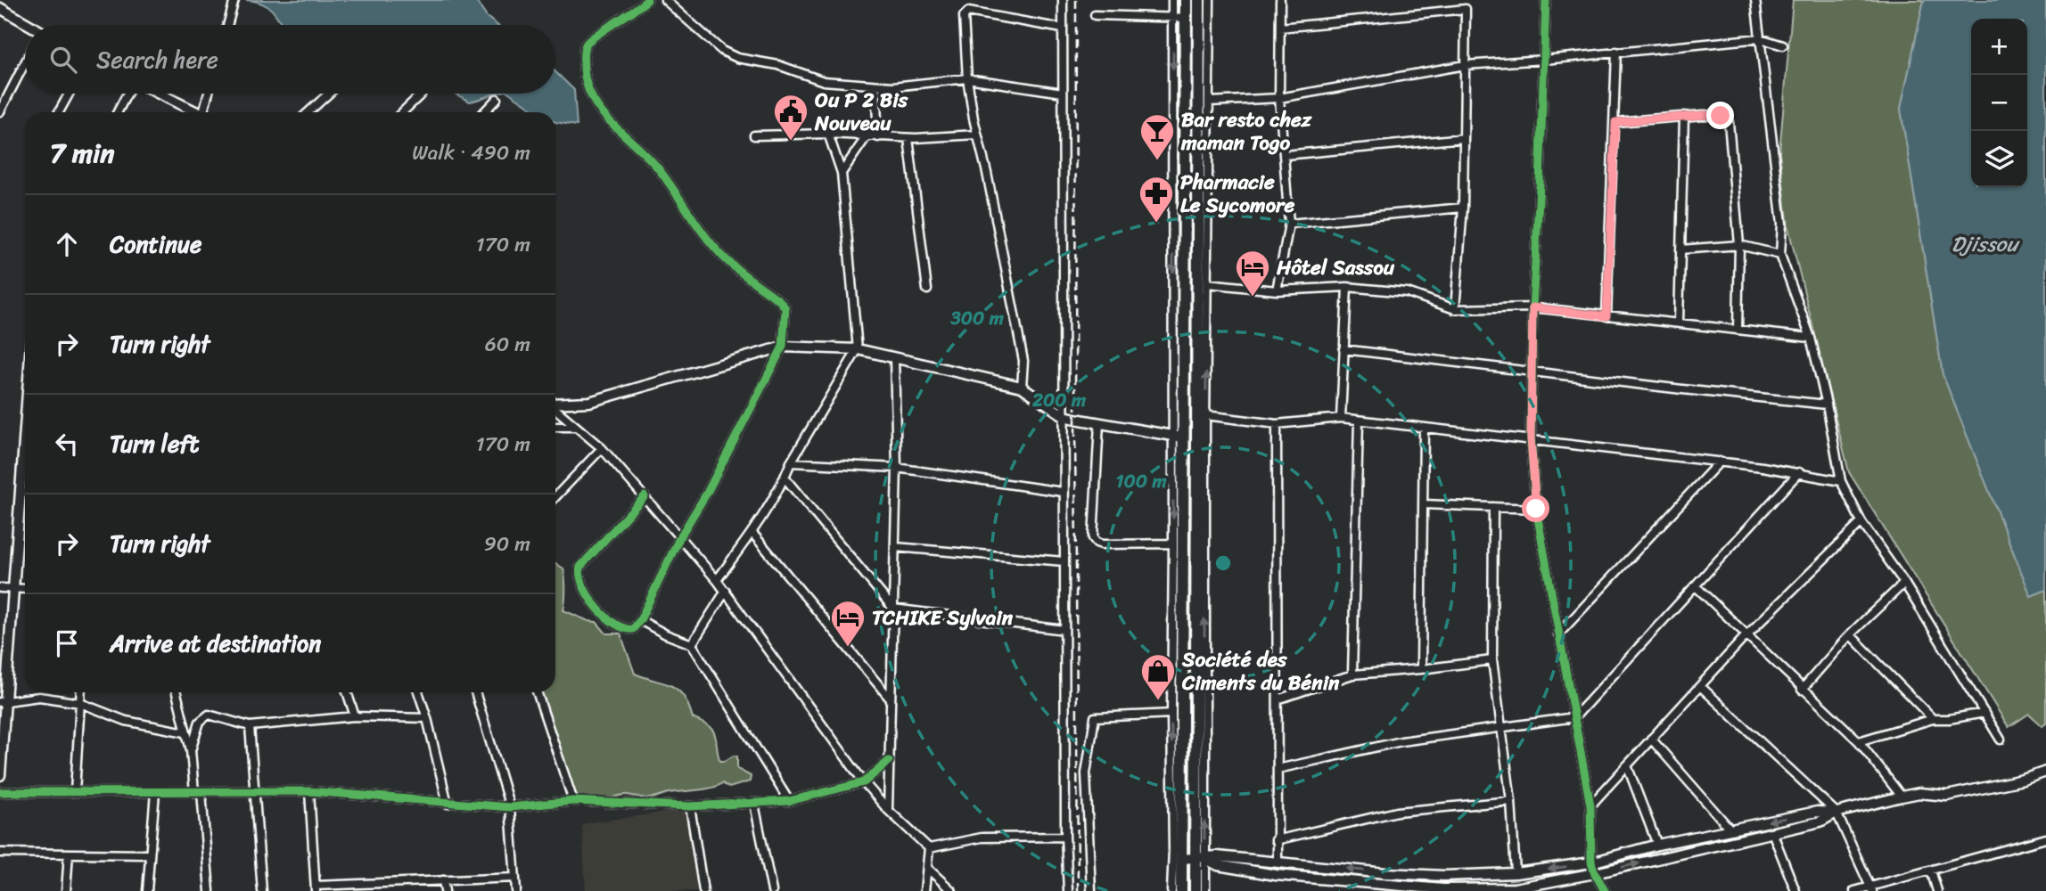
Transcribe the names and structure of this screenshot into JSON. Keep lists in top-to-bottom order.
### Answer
{
  "water": ["Djissou"],
  "places": {
    "public building": ["Ou P 2 Bis Nouveau"],
    "bar": ["Bar resto chez maman Togo"],
    "pharmacy": ["Pharmacie Le Sycomore"],
    "hotel": ["Hôtel Sassou", "TCHIKE Sylvain"],
    "shop": ["Société des Ciments du Bénin"]
  },
  "page": {
    "map_buttons": ["+", "−"],
    "search": "Search here",
    "heading": ["7 min", "Walk · 490 m"],
    "list": [
      ["Continue", "170 m"],
      ["Turn right", "60 m"],
      ["Turn left", "170 m"],
      ["Turn right", "90 m"],
      "Arrive at destination"
    ]
  },
  "rings": ["300 m", "200 m", "100 m"]
}
